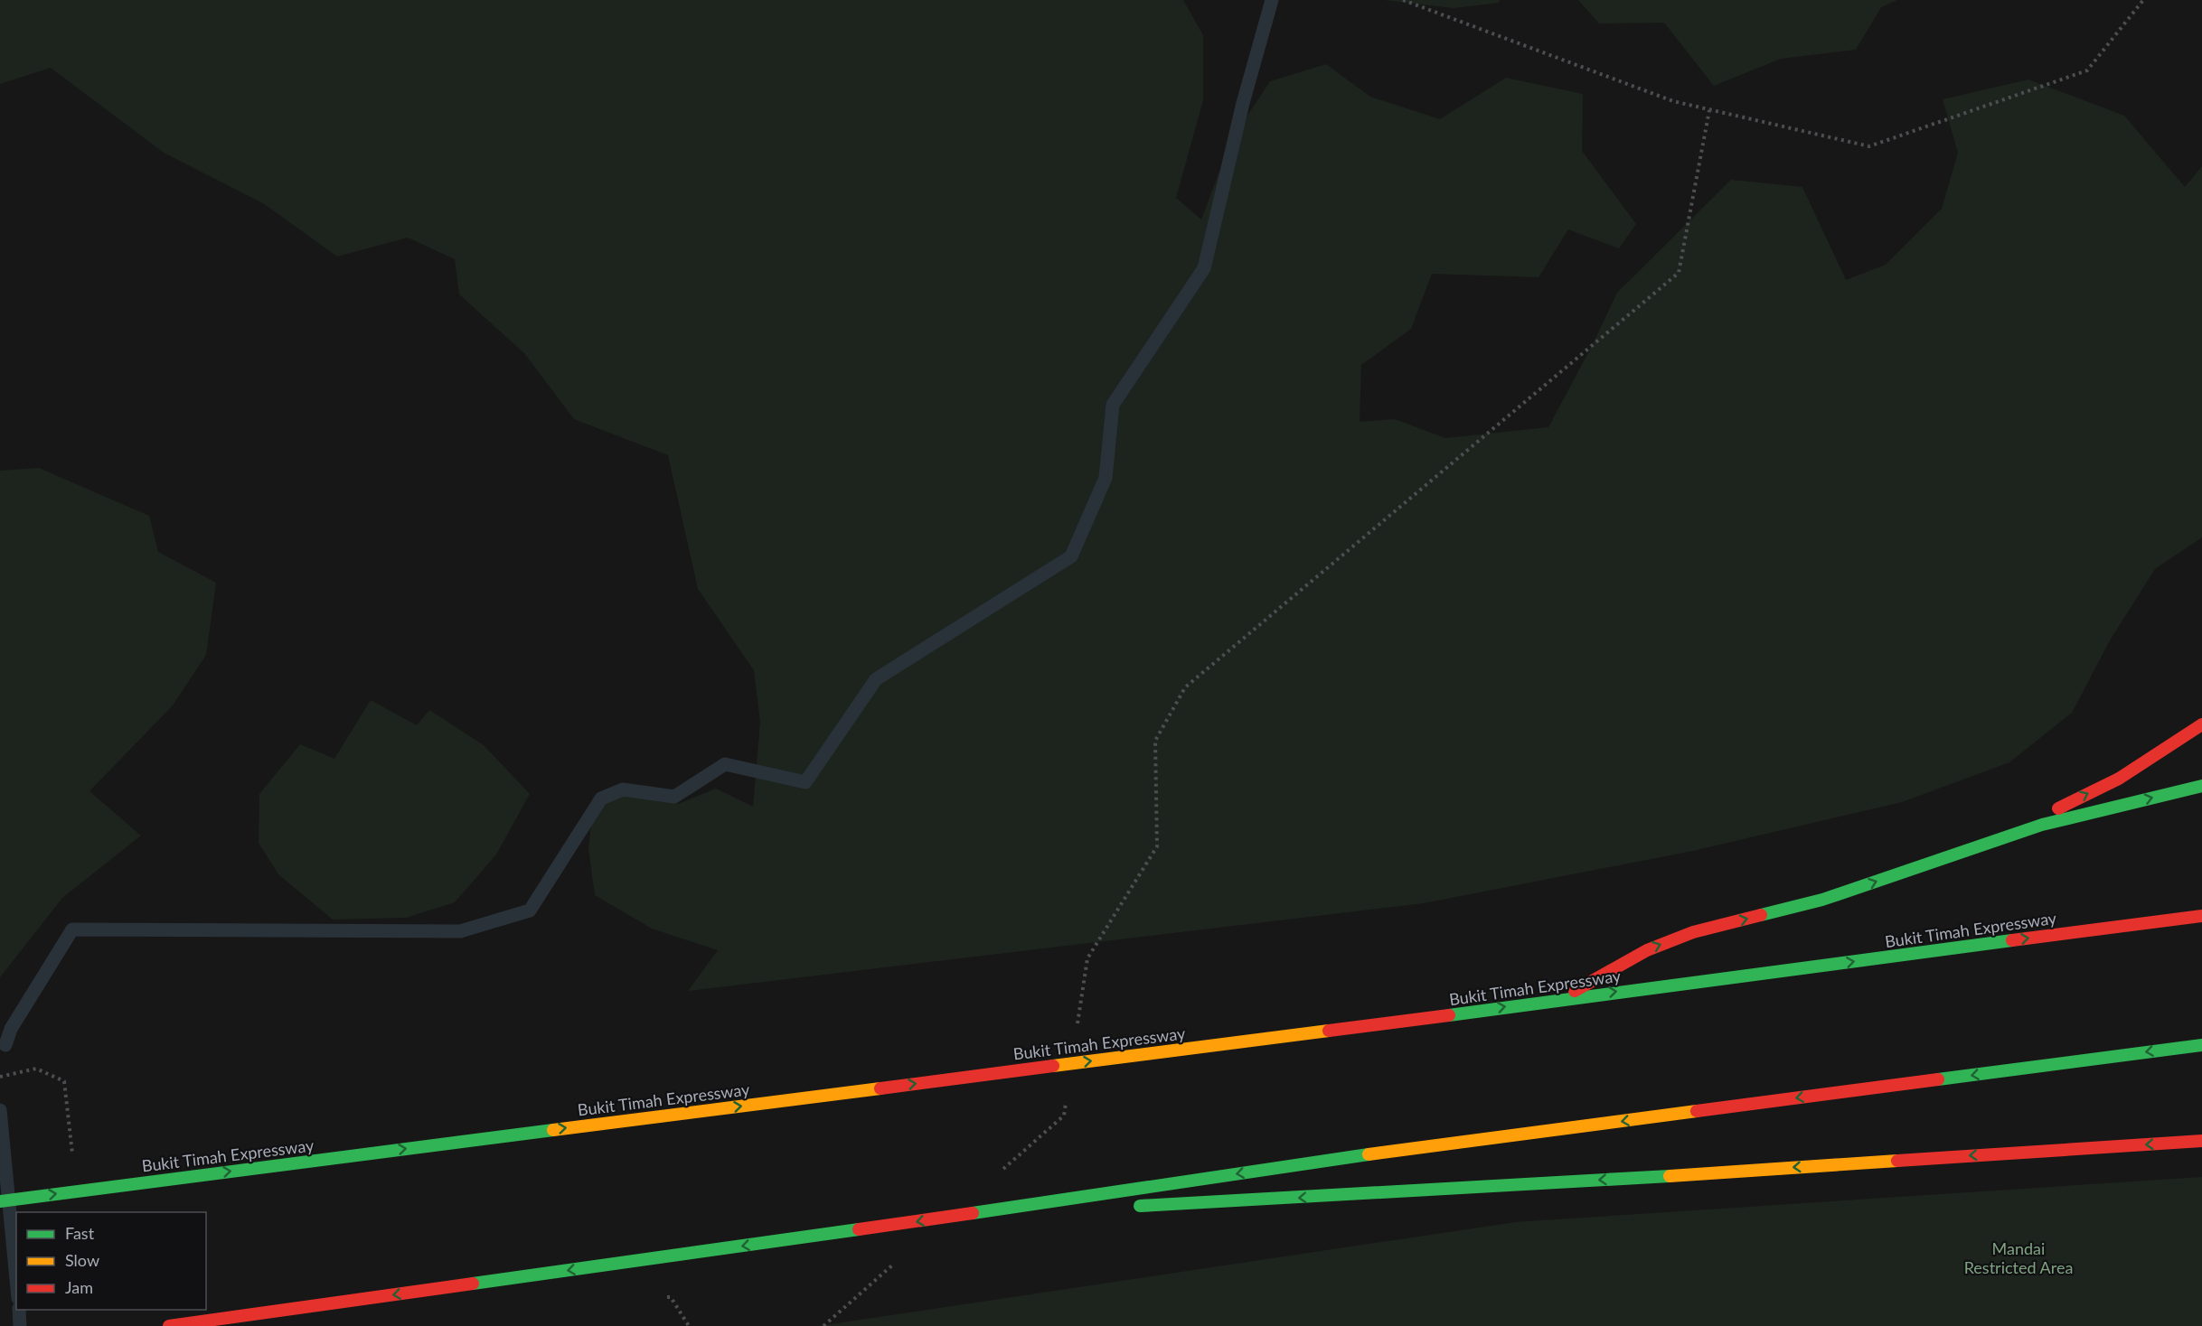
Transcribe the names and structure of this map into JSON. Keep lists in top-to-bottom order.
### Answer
{
  "streets": {
    "highway": ["Bukit Timah Expressway"]
  },
  "one_way": ["Bukit Timah Expressway"],
  "parks": ["Mandai Restricted Area"],
  "legend": ["Fast", "Slow", "Jam"]
}
